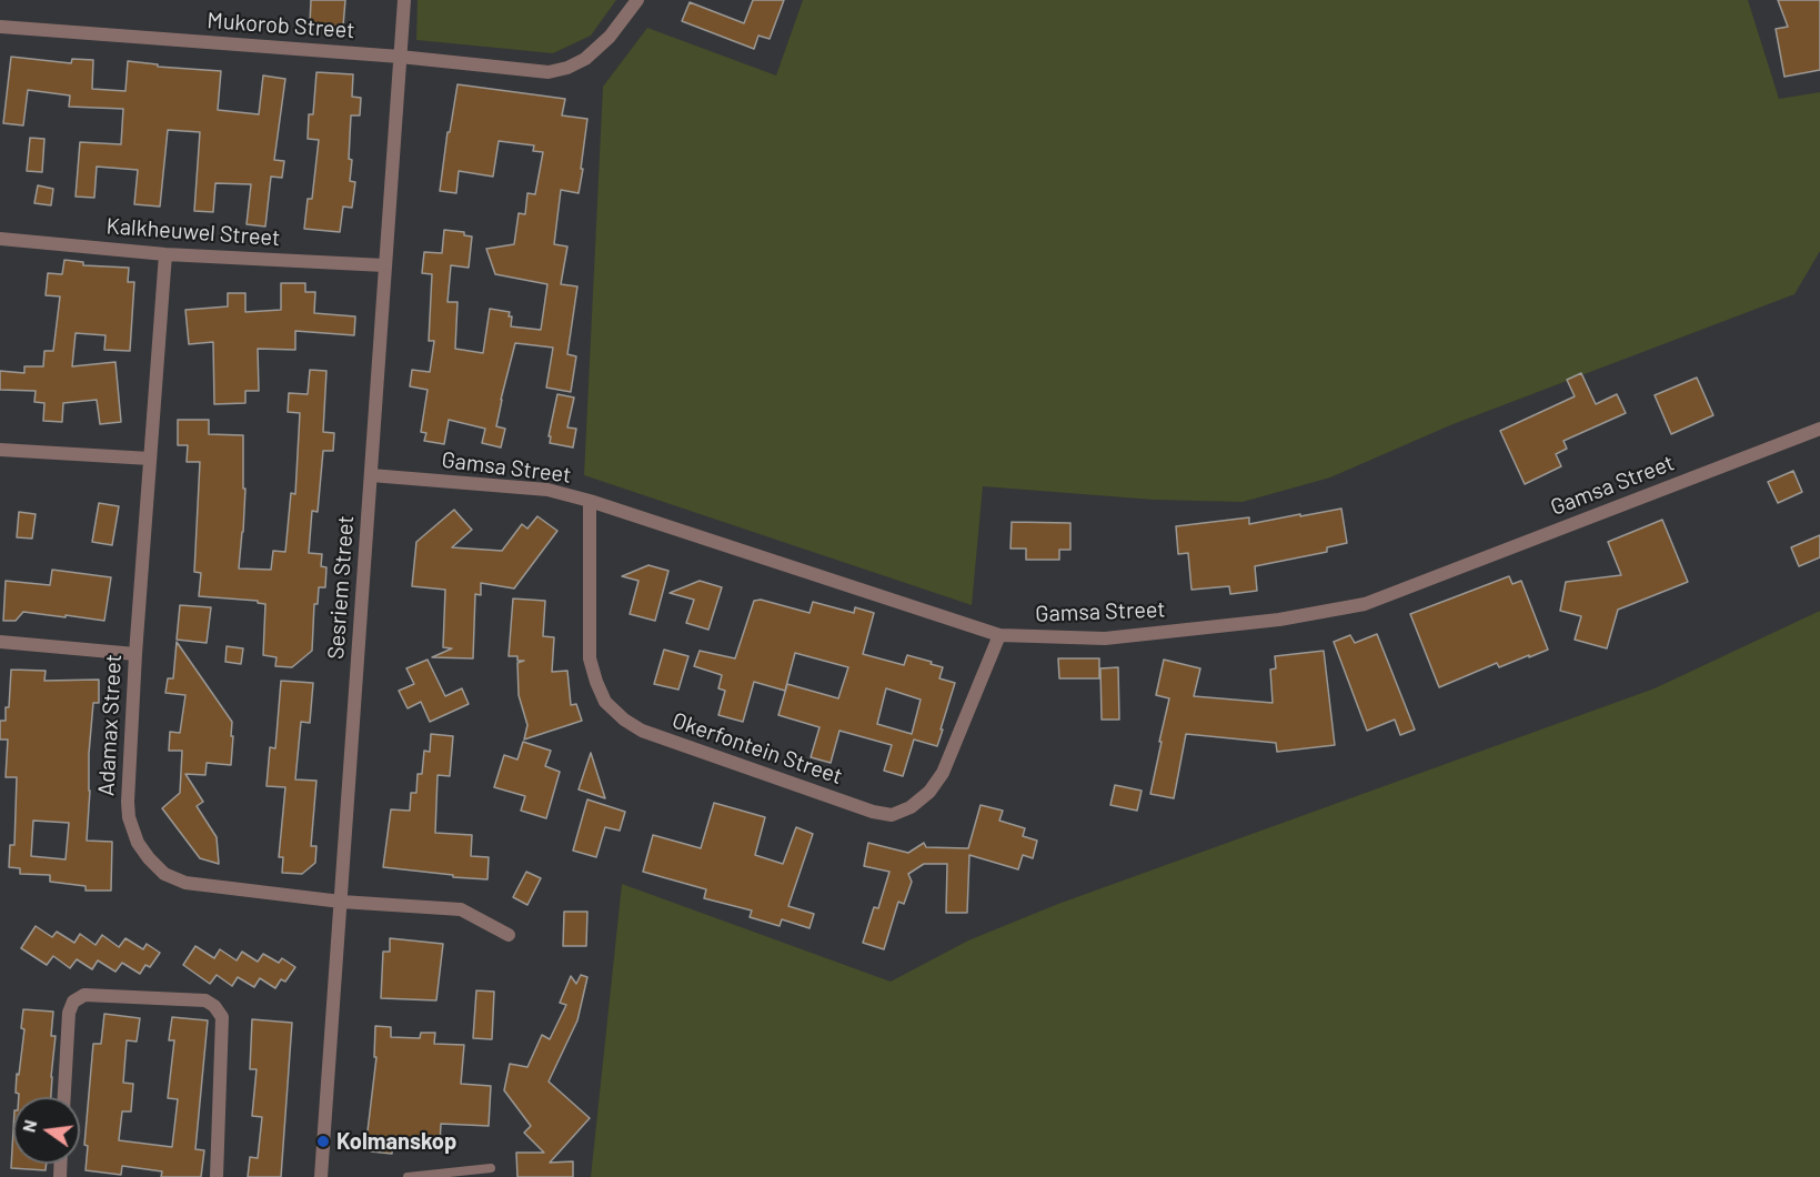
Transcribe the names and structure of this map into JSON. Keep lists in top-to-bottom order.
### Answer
{
  "streets": {
    "street": [
      "Mukorob Street",
      "Kalkheuwel Street",
      "Gamsa Street",
      "Sesriem Street",
      "Adamax Street",
      "Okerfontein Street"
    ]
  },
  "crossings": [
    ["Mukorob Street", "Sesriem Street"],
    ["Kalkheuwel Street", "Sesriem Street"],
    ["Kalkheuwel Street", "Adamax Street"],
    ["Gamsa Street", "Sesriem Street"],
    ["Gamsa Street", "Okerfontein Street"],
    ["Sesriem Street", "Adamax Street"]
  ],
  "places": ["Kolmanskop"],
  "north": "left"
}
